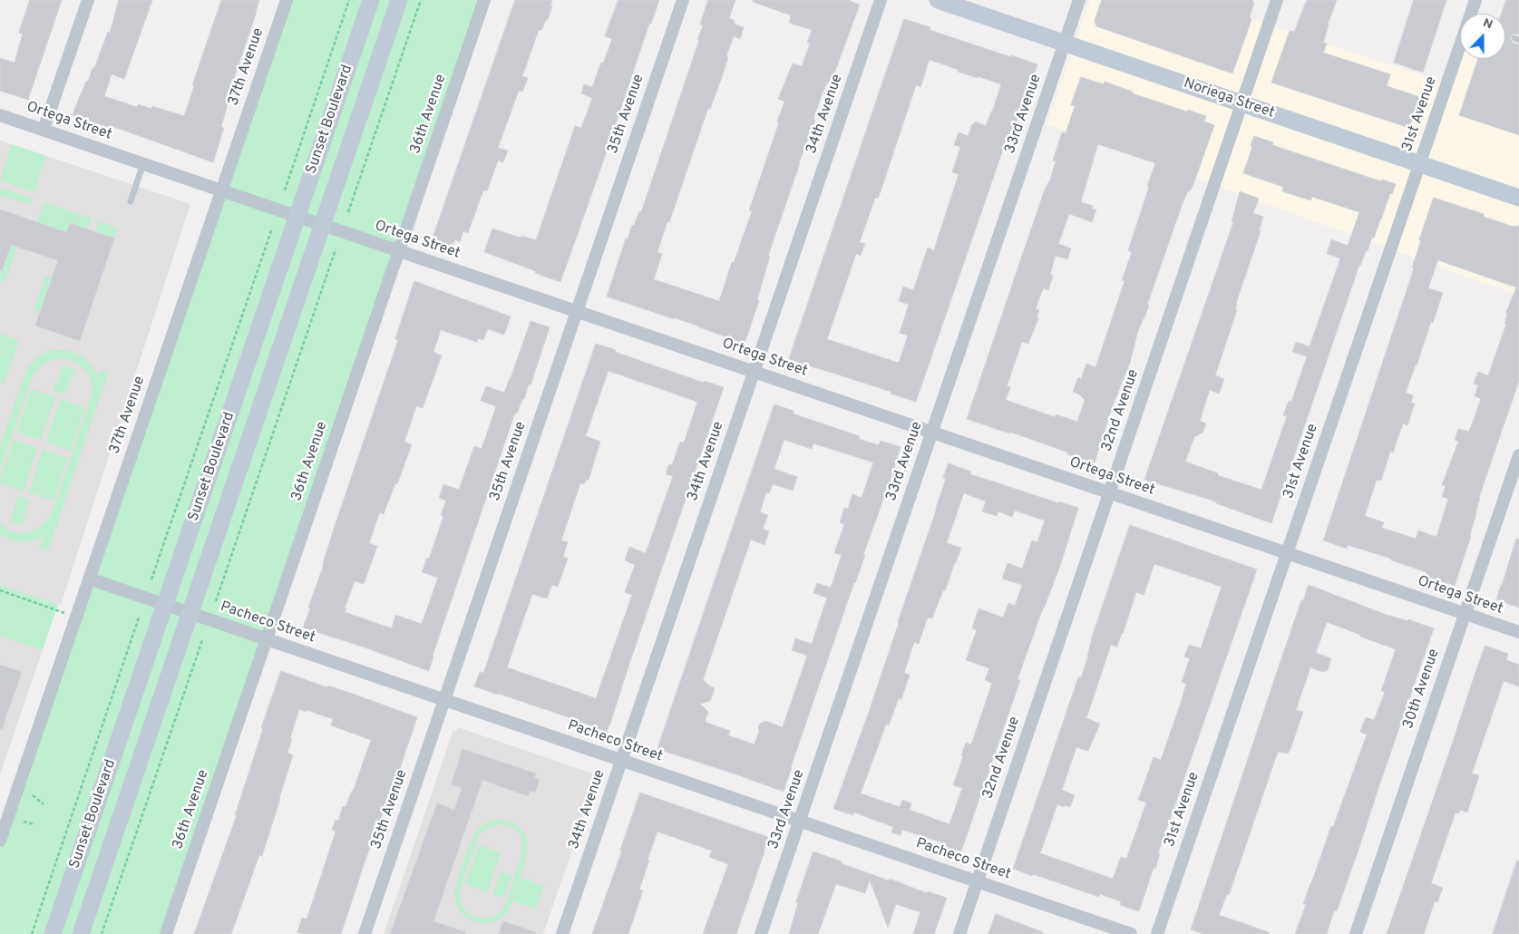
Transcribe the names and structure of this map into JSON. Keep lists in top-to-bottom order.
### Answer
{
  "streets": {
    "main road": ["Noriega Street", "Sunset Boulevard"],
    "street": [
      "37th Avenue",
      "36th Avenue",
      "35th Avenue",
      "34th Avenue",
      "33rd Avenue",
      "31st Avenue",
      "Ortega Street",
      "32nd Avenue",
      "Pacheco Street",
      "30th Avenue"
    ]
  },
  "crossings": [
    ["37th Avenue", "Ortega Street"],
    ["37th Avenue", "Pacheco Street"],
    ["Noriega Street", "33rd Avenue"],
    ["Noriega Street", "31st Avenue"],
    ["Noriega Street", "32nd Avenue"],
    ["36th Avenue", "Ortega Street"],
    ["36th Avenue", "Pacheco Street"],
    ["35th Avenue", "Ortega Street"],
    ["35th Avenue", "Pacheco Street"],
    ["34th Avenue", "Ortega Street"],
    ["34th Avenue", "Pacheco Street"],
    ["33rd Avenue", "Ortega Street"],
    ["33rd Avenue", "Pacheco Street"],
    ["31st Avenue", "Ortega Street"],
    ["Sunset Boulevard", "Ortega Street"],
    ["Sunset Boulevard", "Pacheco Street"],
    ["Ortega Street", "32nd Avenue"],
    ["Ortega Street", "30th Avenue"],
    ["32nd Avenue", "Pacheco Street"]
  ],
  "north": "top"
}
